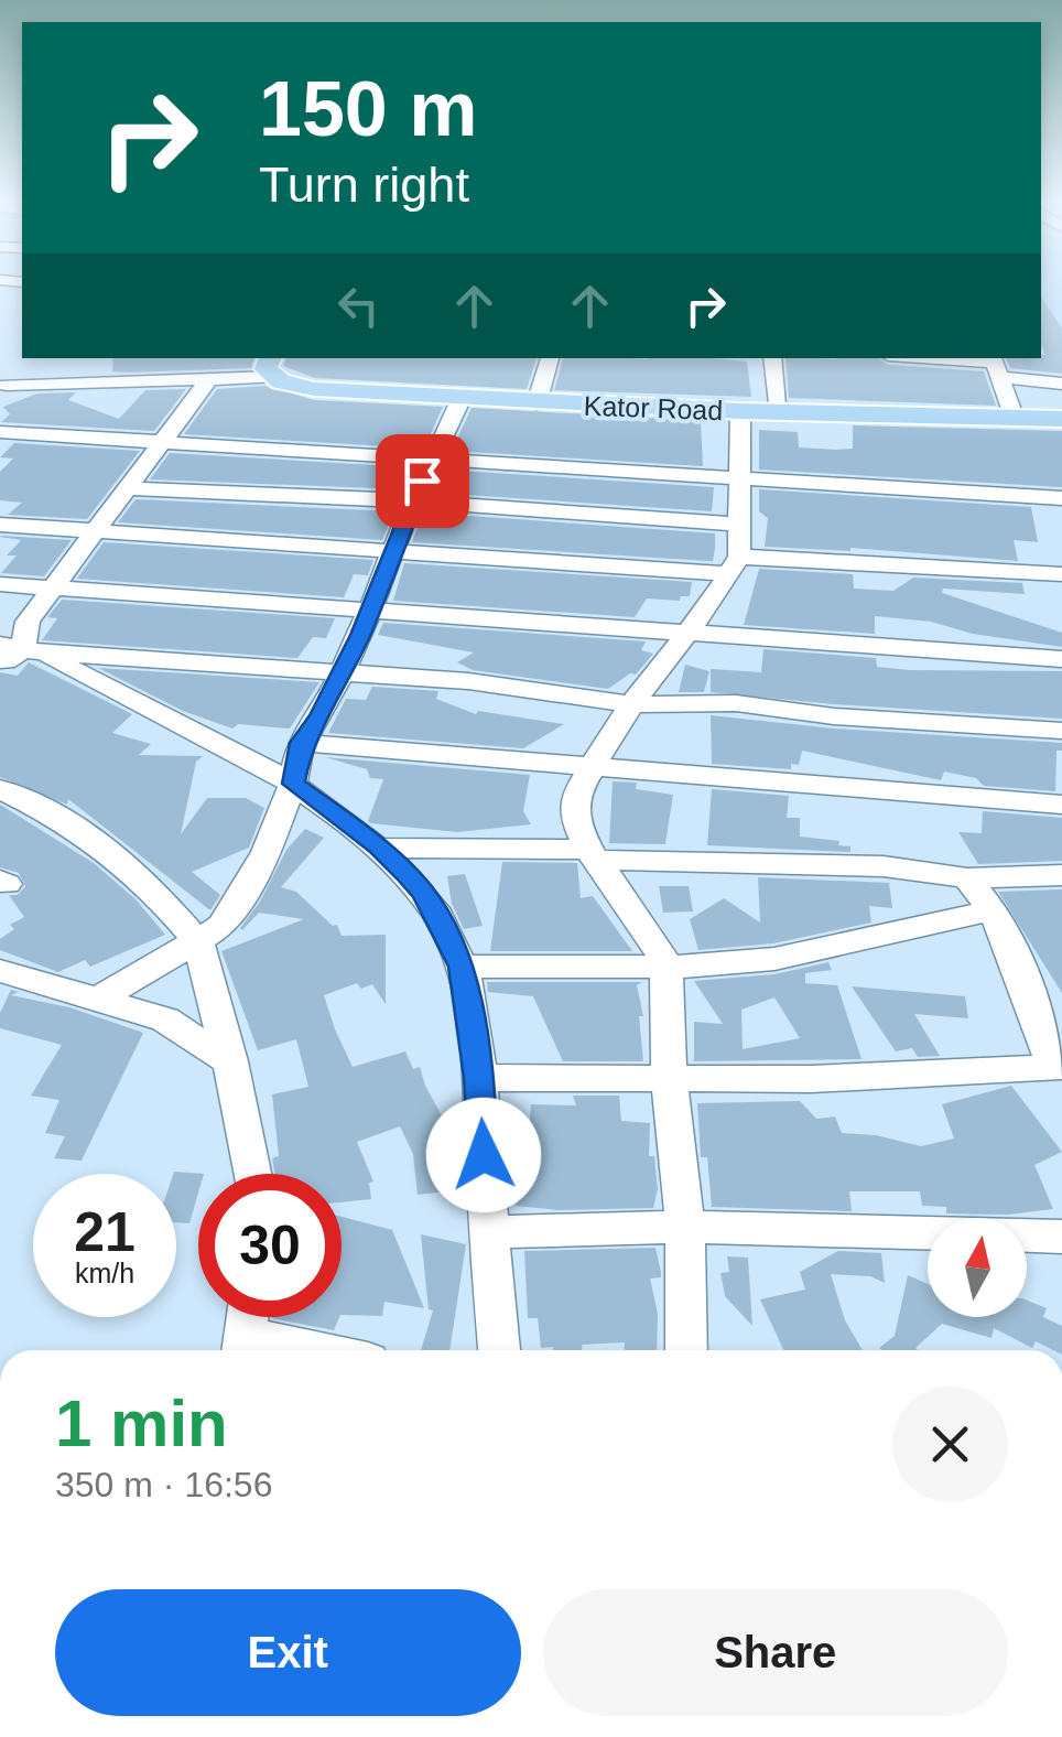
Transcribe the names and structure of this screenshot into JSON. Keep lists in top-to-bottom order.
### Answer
{
  "streets": {
    "main road": ["Kator Road"]
  },
  "north": "top",
  "page": {
    "turn": ["150 m", "Turn right"],
    "speed": "21 km/h",
    "limit": "30",
    "heading": ["1 min", "350 m · 16:56"],
    "buttons": ["Exit", "Share"]
  }
}
